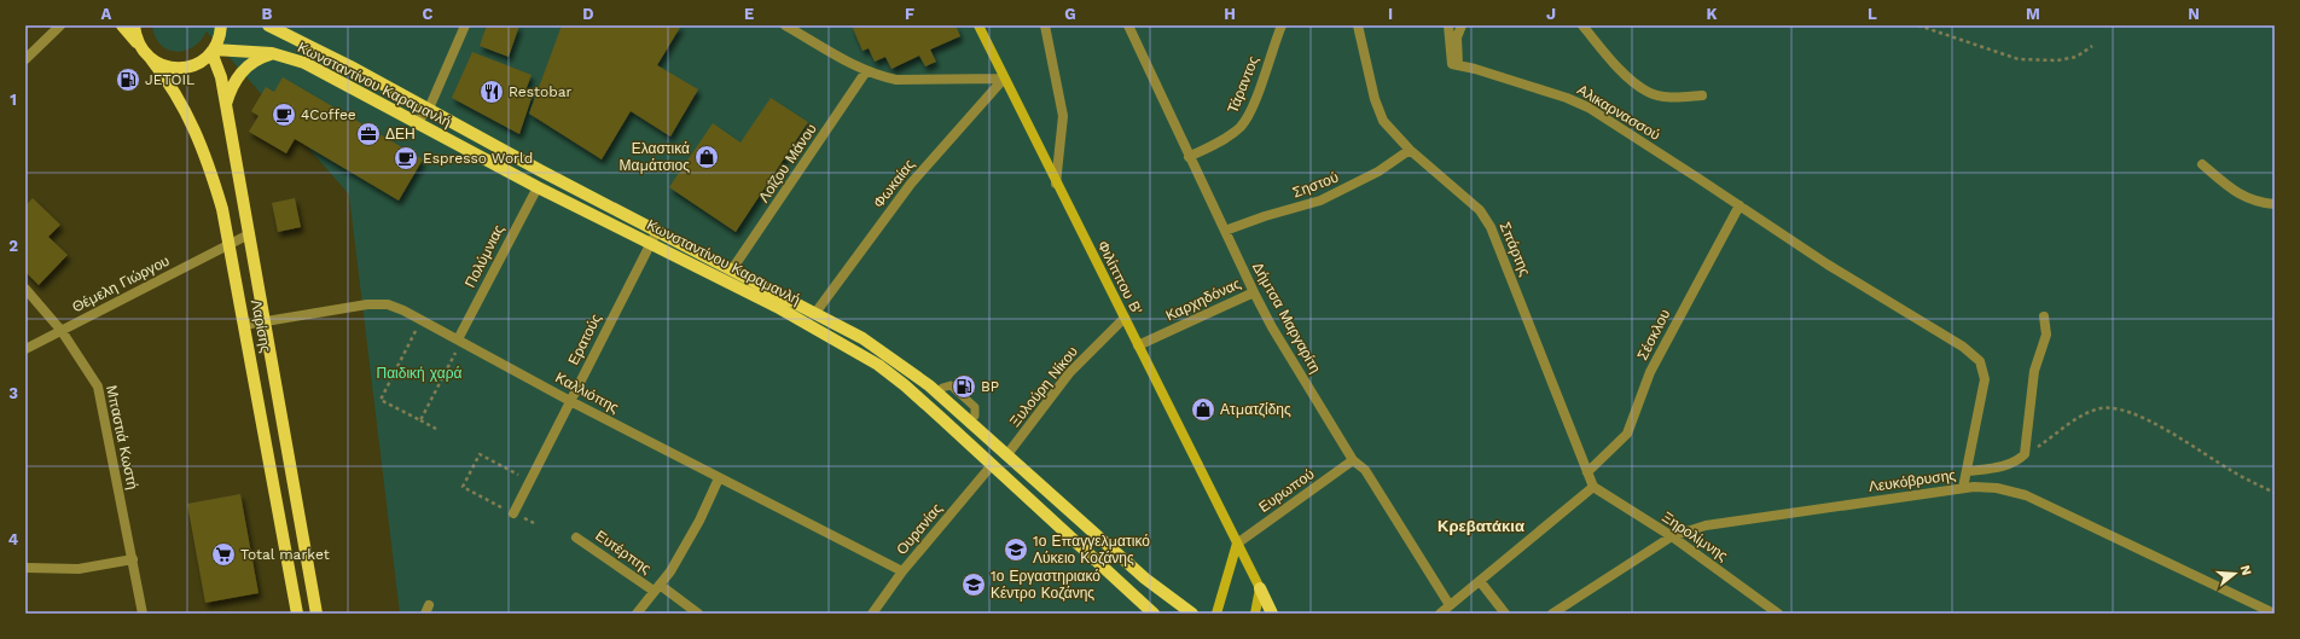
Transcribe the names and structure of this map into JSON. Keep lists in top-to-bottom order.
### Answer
{
  "streets": {
    "main road": ["Κωνσταντίνου Καραμανλή", "Φιλίππου Β'", "Λαρίσης"],
    "street": [
      "Τάραντος",
      "Αλικαρνασσού",
      "Λοΐζου Μάνου",
      "Φωκαίας",
      "Σηστού",
      "Σπάρτης",
      "Πολύμνιας",
      "Θέμελη Γιώργου",
      "Καρχηδόνας",
      "Δήμτσα Μαργαρίτη",
      "Σέσκλου",
      "Ερατούς",
      "Ξυλούρη Νίκου",
      "Καλλιόπης",
      "Μπαστιά Κωστή",
      "Λευκόβρυσης",
      "Ευρωπού",
      "Ουρανίας",
      "Ξηρολίμνης",
      "Ευτέρπης"
    ]
  },
  "crossings": [
    ["Κωνσταντίνου Καραμανλή", "Λοΐζου Μάνου"],
    ["Κωνσταντίνου Καραμανλή", "Φωκαίας"],
    ["Κωνσταντίνου Καραμανλή", "Πολύμνιας"],
    ["Κωνσταντίνου Καραμανλή", "Λαρίσης"],
    ["Κωνσταντίνου Καραμανλή", "Ερατούς"],
    ["Κωνσταντίνου Καραμανλή", "Ξυλούρη Νίκου"],
    ["Κωνσταντίνου Καραμανλή", "Ουρανίας"],
    ["Τάραντος", "Δήμτσα Μαργαρίτη"],
    ["Αλικαρνασσού", "Σέσκλου"],
    ["Αλικαρνασσού", "Λευκόβρυσης"],
    ["Φωκαίας", "Φιλίππου Β'"],
    ["Σηστού", "Σπάρτης"],
    ["Σηστού", "Δήμτσα Μαργαρίτη"],
    ["Σπάρτης", "Σέσκλου"],
    ["Σπάρτης", "Ξηρολίμνης"],
    ["Πολύμνιας", "Καλλιόπης"],
    ["Φιλίππου Β'", "Καρχηδόνας"],
    ["Φιλίππου Β'", "Ξυλούρη Νίκου"],
    ["Φιλίππου Β'", "Ευρωπού"],
    ["Θέμελη Γιώργου", "Λαρίσης"],
    ["Θέμελη Γιώργου", "Μπαστιά Κωστή"],
    ["Καρχηδόνας", "Δήμτσα Μαργαρίτη"],
    ["Δήμτσα Μαργαρίτη", "Ευρωπού"],
    ["Λαρίσης", "Καλλιόπης"],
    ["Ερατούς", "Καλλιόπης"],
    ["Καλλιόπης", "Ουρανίας"],
    ["Λευκόβρυσης", "Ξηρολίμνης"]
  ],
  "districts": ["Κρεβατάκια"],
  "parks": ["Παιδική χαρά"],
  "places": {
    "fuel station": ["JETOIL", "BP"],
    "restaurant": ["Restobar"],
    "cafe": ["4Coffee", "Espresso World"],
    "office": ["ΔΕΗ"],
    "shop": ["Ελαστικά Μαμάτσιος", "Ατματζίδης"],
    "school or university": ["1ο Επαγγελματικό Λύκειο Κοζάνης", "1ο Εργαστηριακό Κέντρο Κοζάνης"],
    "supermarket": ["Total market"]
  },
  "north": "right",
  "grid": {
    "columns": [
      "A",
      "B",
      "C",
      "D",
      "E",
      "F",
      "G",
      "H",
      "I",
      "J",
      "K",
      "L",
      "M",
      "N"
    ],
    "rows": [
      "1",
      "2",
      "3",
      "4"
    ]
  }
}
